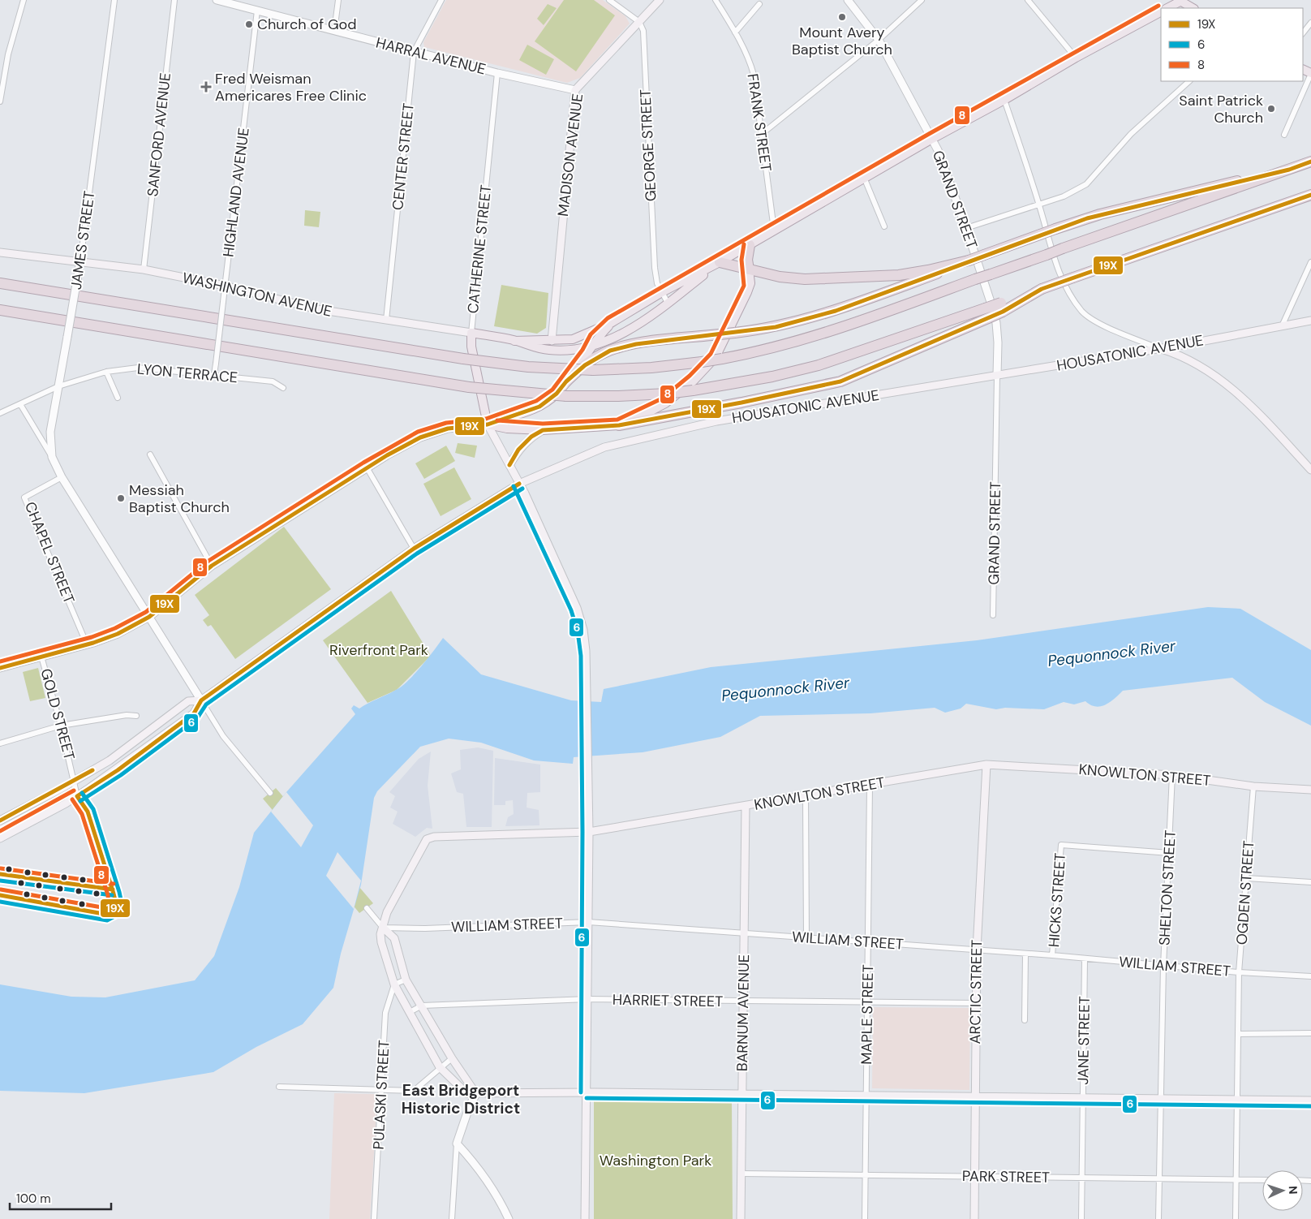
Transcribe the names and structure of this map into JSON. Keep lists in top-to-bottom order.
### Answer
{
  "streets": {
    "main road": [
      "MADISON AVENUE",
      "CATHERINE STREET",
      "WASHINGTON AVENUE",
      "HOUSATONIC AVENUE",
      "KNOWLTON STREET",
      "ARCTIC STREET",
      "BARNUM AVENUE"
    ],
    "street": [
      "HARRAL AVENUE",
      "FRANK STREET",
      "SANFORD AVENUE",
      "GEORGE STREET",
      "CENTER STREET",
      "HIGHLAND AVENUE",
      "GRAND STREET",
      "JAMES STREET",
      "LYON TERRACE",
      "CHAPEL STREET",
      "GOLD STREET",
      "SHELTON STREET",
      "OGDEN STREET",
      "HICKS STREET",
      "WILLIAM STREET",
      "HARRIET STREET",
      "MAPLE STREET",
      "JANE STREET",
      "PULASKI STREET",
      "PARK STREET"
    ]
  },
  "crossings": [
    ["HARRAL AVENUE", "MADISON AVENUE"],
    ["HARRAL AVENUE", "CENTER STREET"],
    ["HARRAL AVENUE", "HIGHLAND AVENUE"],
    ["HARRAL AVENUE", "CATHERINE STREET"],
    ["SANFORD AVENUE", "WASHINGTON AVENUE"],
    ["GEORGE STREET", "MADISON AVENUE"],
    ["GEORGE STREET", "WASHINGTON AVENUE"],
    ["MADISON AVENUE", "WASHINGTON AVENUE"],
    ["CENTER STREET", "WASHINGTON AVENUE"],
    ["HIGHLAND AVENUE", "WASHINGTON AVENUE"],
    ["HIGHLAND AVENUE", "LYON TERRACE"],
    ["GRAND STREET", "HOUSATONIC AVENUE"],
    ["JAMES STREET", "WASHINGTON AVENUE"],
    ["JAMES STREET", "HOUSATONIC AVENUE"],
    ["JAMES STREET", "LYON TERRACE"],
    ["JAMES STREET", "CHAPEL STREET"],
    ["CATHERINE STREET", "WASHINGTON AVENUE"],
    ["KNOWLTON STREET", "SHELTON STREET"],
    ["KNOWLTON STREET", "OGDEN STREET"],
    ["KNOWLTON STREET", "WILLIAM STREET"],
    ["KNOWLTON STREET", "ARCTIC STREET"],
    ["KNOWLTON STREET", "BARNUM AVENUE"],
    ["KNOWLTON STREET", "MAPLE STREET"],
    ["SHELTON STREET", "HICKS STREET"],
    ["SHELTON STREET", "WILLIAM STREET"],
    ["SHELTON STREET", "PARK STREET"],
    ["OGDEN STREET", "WILLIAM STREET"],
    ["OGDEN STREET", "PARK STREET"],
    ["HICKS STREET", "WILLIAM STREET"],
    ["WILLIAM STREET", "ARCTIC STREET"],
    ["WILLIAM STREET", "BARNUM AVENUE"],
    ["WILLIAM STREET", "MAPLE STREET"],
    ["WILLIAM STREET", "JANE STREET"],
    ["ARCTIC STREET", "HARRIET STREET"],
    ["ARCTIC STREET", "PARK STREET"],
    ["HARRIET STREET", "BARNUM AVENUE"],
    ["HARRIET STREET", "MAPLE STREET"],
    ["BARNUM AVENUE", "PARK STREET"],
    ["MAPLE STREET", "PARK STREET"],
    ["JANE STREET", "PARK STREET"]
  ],
  "districts": ["East Bridgeport Historic District"],
  "water": ["Pequonnock River"],
  "parks": ["Riverfront Park", "Washington Park"],
  "places": {
    "other": [
      "Mount Avery Baptist Church",
      "Church of God",
      "Saint Patrick Church",
      "Messiah Baptist Church"
    ],
    "health": ["Fred Weisman Americares Free Clinic"]
  },
  "lines": ["transit line 8", "transit line 19X", "transit line 6"],
  "legend": ["19X", "6", "8"],
  "scale_bar": "100 m",
  "north": "right"
}
